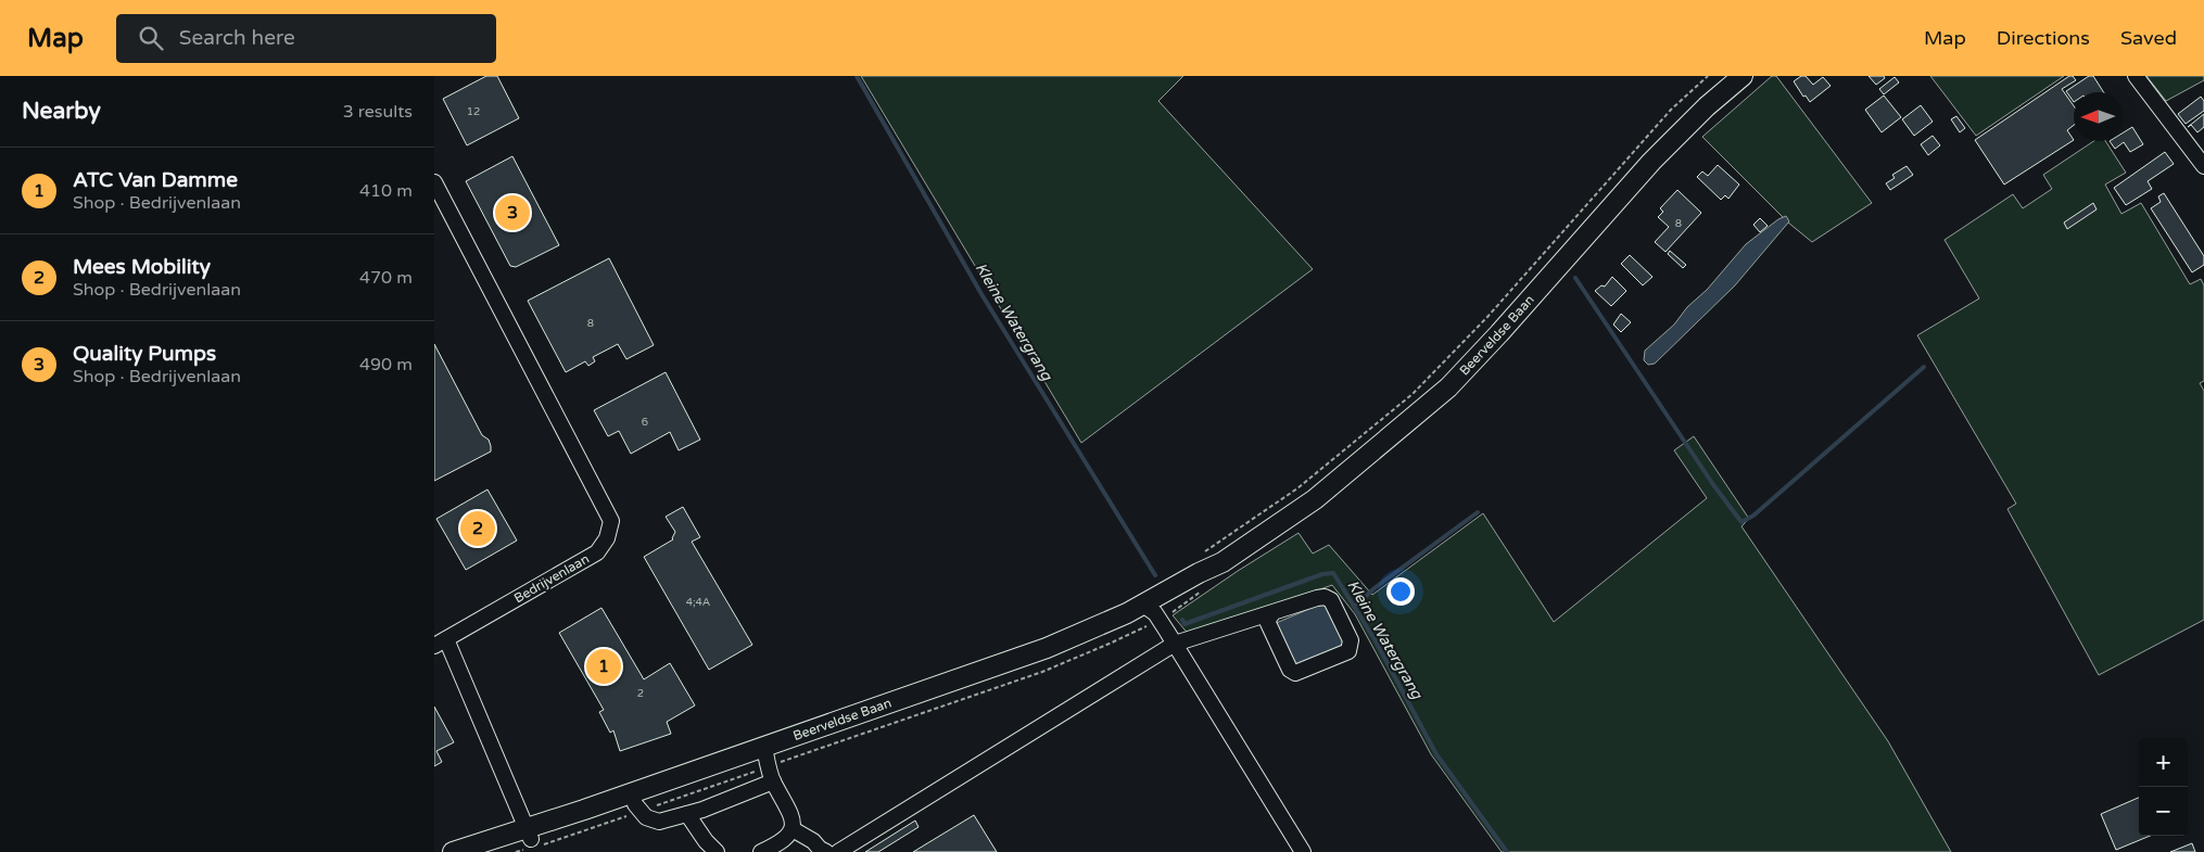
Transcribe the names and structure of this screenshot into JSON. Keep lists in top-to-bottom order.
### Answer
{
  "streets": {
    "main road": ["Beerveldse Baan"],
    "street": ["Bedrijvenlaan"]
  },
  "crossings": [
    ["Beerveldse Baan", "Bedrijvenlaan"]
  ],
  "water": ["Kleine Watergrang"],
  "house_numbers": [
    "12",
    "8",
    "8",
    "6",
    "4;4A",
    "2"
  ],
  "north": "left",
  "page": {
    "header": "Map",
    "search": "Search here",
    "nav": ["Map", "Directions", "Saved"],
    "heading": ["Nearby", "3 results"],
    "list": [
      {
        "mark": "1",
        "name": "ATC Van Damme",
        "note": "Shop · Bedrijvenlaan",
        "value": "410 m"
      },
      {
        "mark": "2",
        "name": "Mees Mobility",
        "note": "Shop · Bedrijvenlaan",
        "value": "470 m"
      },
      {
        "mark": "3",
        "name": "Quality Pumps",
        "note": "Shop · Bedrijvenlaan",
        "value": "490 m"
      }
    ],
    "pins": ["3", "2", "1"],
    "map_buttons": ["+", "−"]
  }
}
